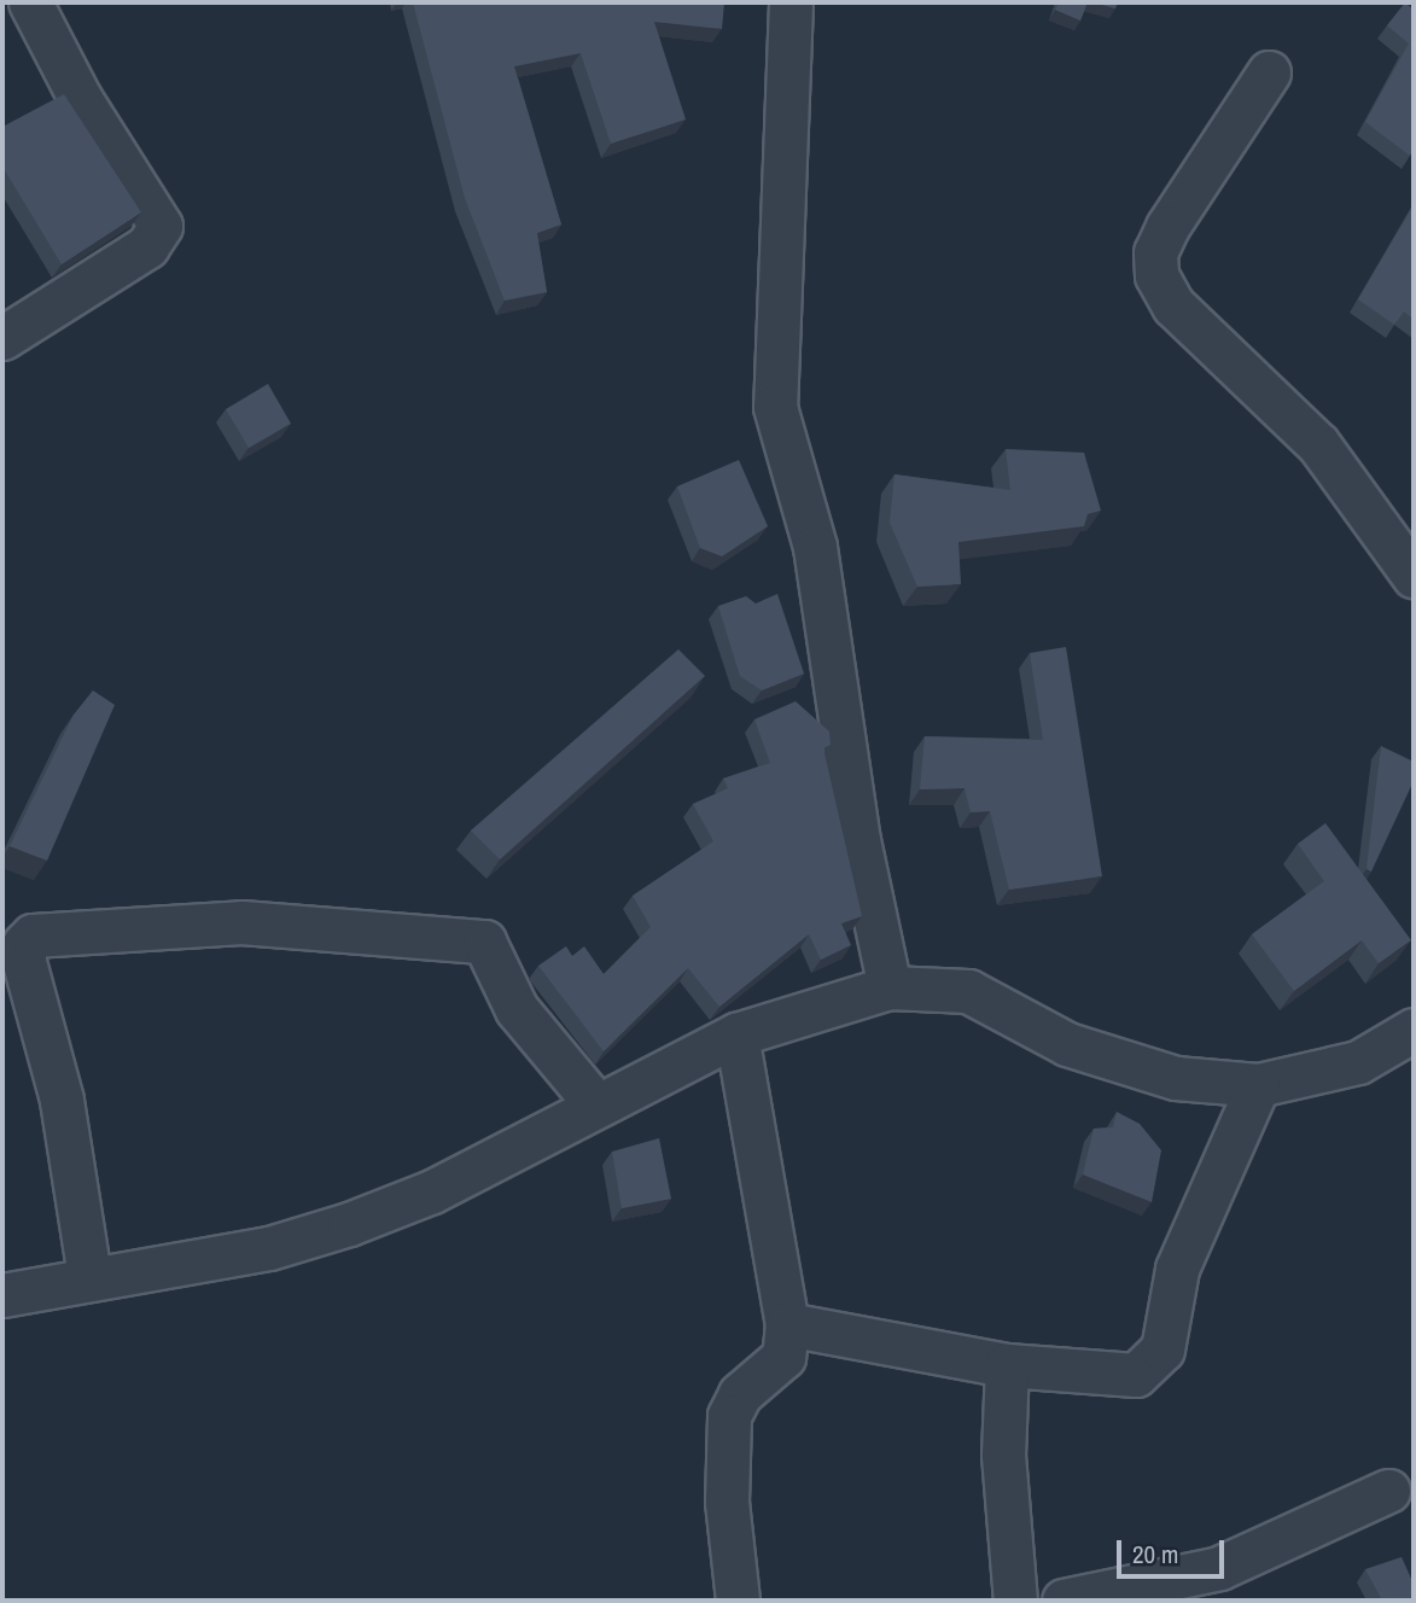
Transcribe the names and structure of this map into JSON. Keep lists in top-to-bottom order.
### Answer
{
  "scale_bar": "20 m"
}
